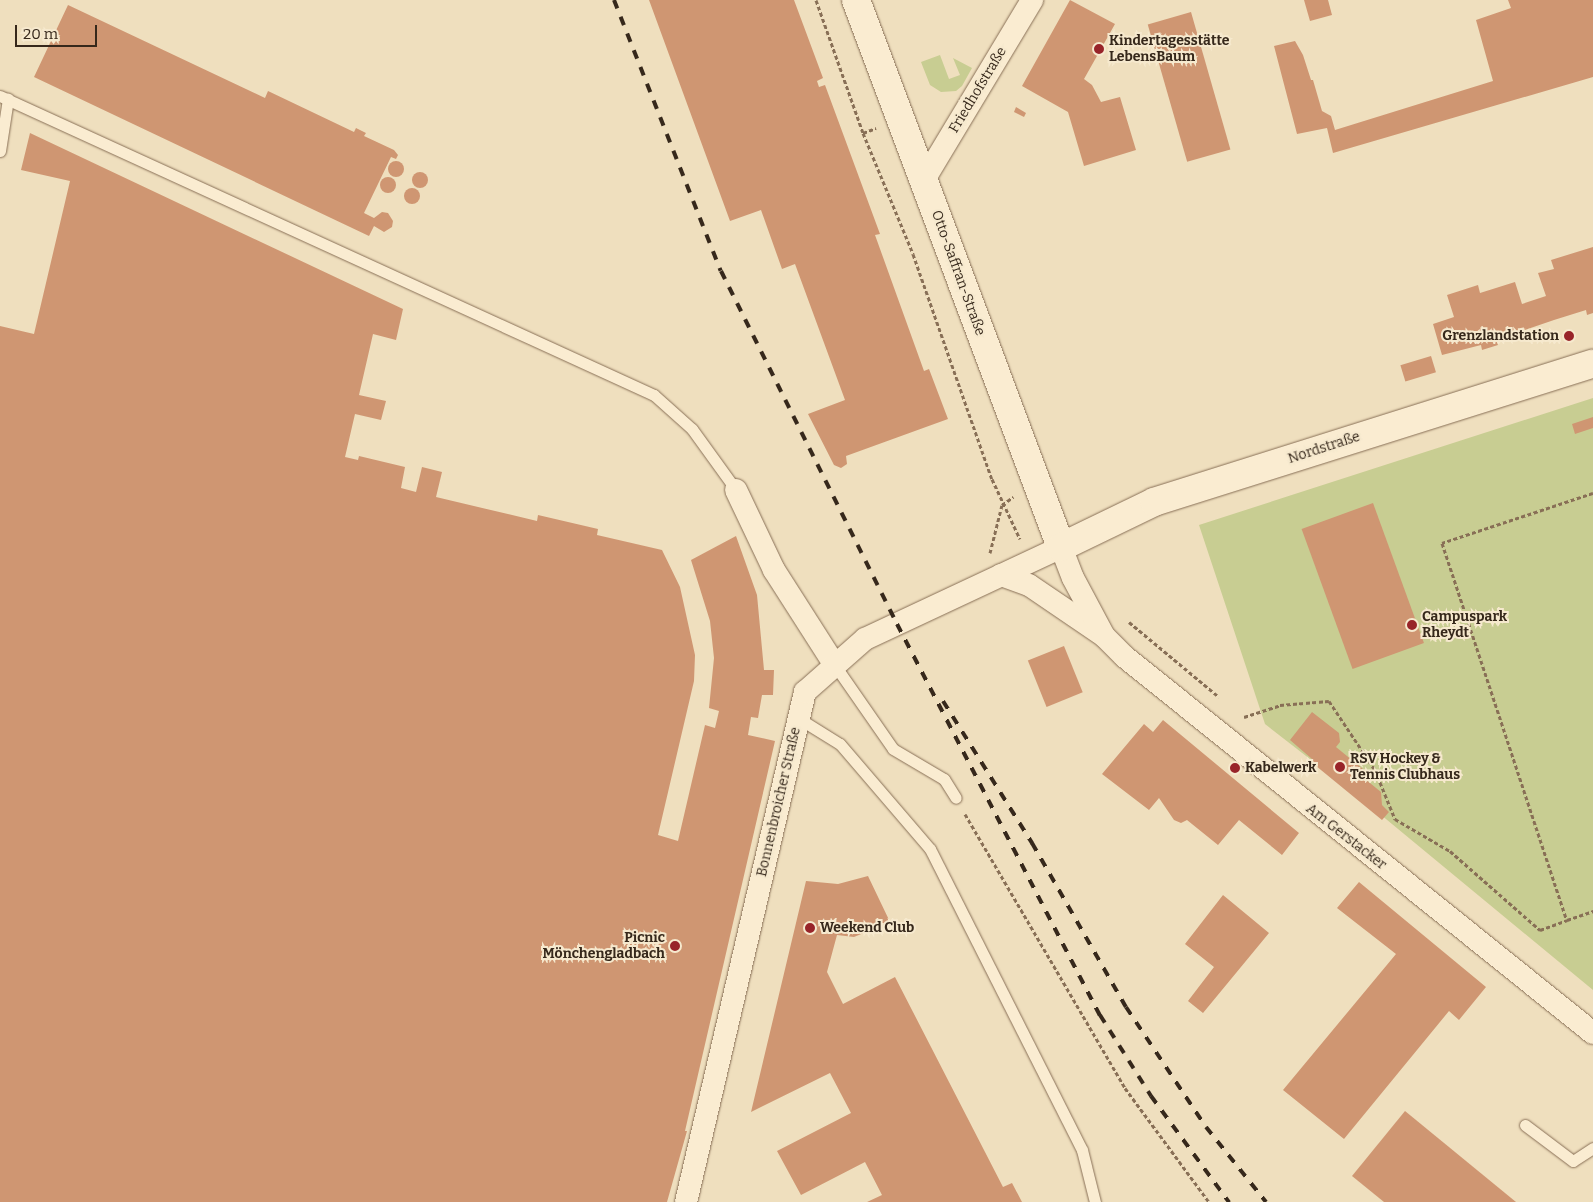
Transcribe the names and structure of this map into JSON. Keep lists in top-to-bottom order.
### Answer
{
  "streets": {
    "main road": ["Otto-Saffran-Straße", "Nordstraße"],
    "street": ["Friedhofstraße", "Bonnenbroicher Straße", "Am Gerstacker"]
  },
  "crossings": [
    ["Friedhofstraße", "Otto-Saffran-Straße"],
    ["Otto-Saffran-Straße", "Nordstraße"],
    ["Otto-Saffran-Straße", "Bonnenbroicher Straße"],
    ["Otto-Saffran-Straße", "Am Gerstacker"],
    ["Nordstraße", "Bonnenbroicher Straße"],
    ["Nordstraße", "Am Gerstacker"],
    ["Bonnenbroicher Straße", "Am Gerstacker"]
  ],
  "places": [
    "Kindertagesstätte LebensBaum",
    "Grenzlandstation",
    "Campuspark Rheydt",
    "RSV Hockey & Tennis Clubhaus",
    "Kabelwerk",
    "Weekend Club",
    "Picnic Mönchengladbach"
  ],
  "scale_bar": "20 m"
}
